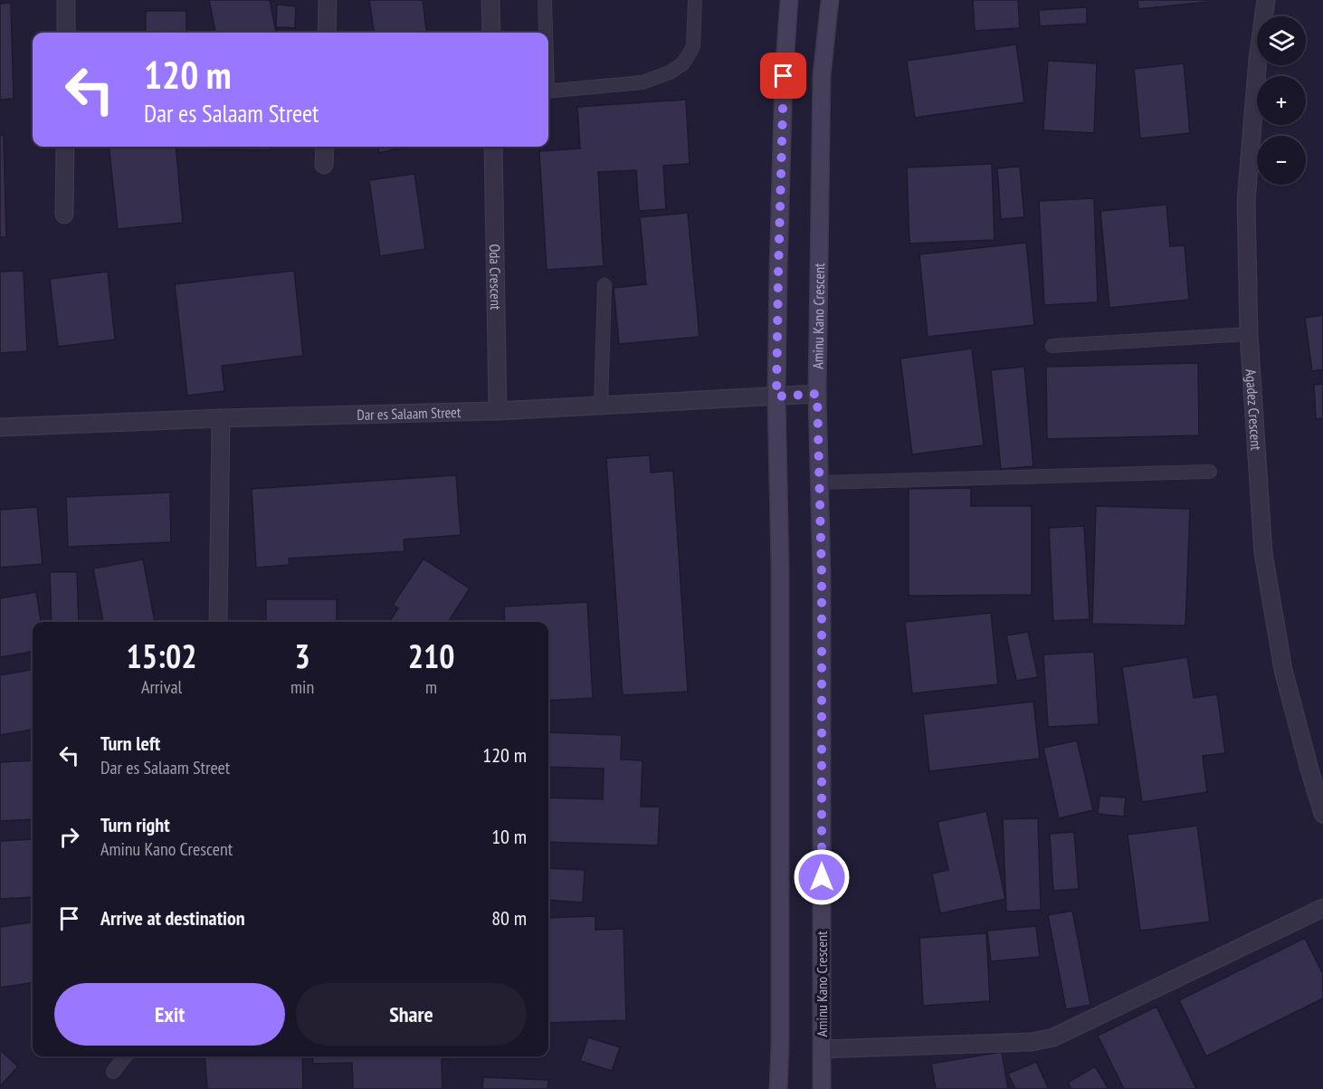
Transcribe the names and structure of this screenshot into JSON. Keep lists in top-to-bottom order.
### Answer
{
  "streets": {
    "street": [
      "Oda Crescent",
      "Aminu Kano Crescent",
      "Agadez Crescent",
      "Dar es Salaam Street"
    ]
  },
  "crossings": [
    ["Oda Crescent", "Dar es Salaam Street"],
    ["Aminu Kano Crescent", "Dar es Salaam Street"]
  ],
  "page": {
    "map_buttons": ["+", "−"],
    "turn": ["120 m", "Dar es Salaam Street"],
    "eta": [
      "15:02",
      "Arrival",
      "3",
      "min",
      "210",
      "m"
    ],
    "list": [
      {
        "name": "Turn left",
        "note": "Dar es Salaam Street",
        "value": "120 m"
      },
      {
        "name": "Turn right",
        "note": "Aminu Kano Crescent",
        "value": "10 m"
      },
      {
        "name": "Arrive at destination",
        "value": "80 m"
      }
    ],
    "buttons": ["Exit", "Share"]
  }
}
